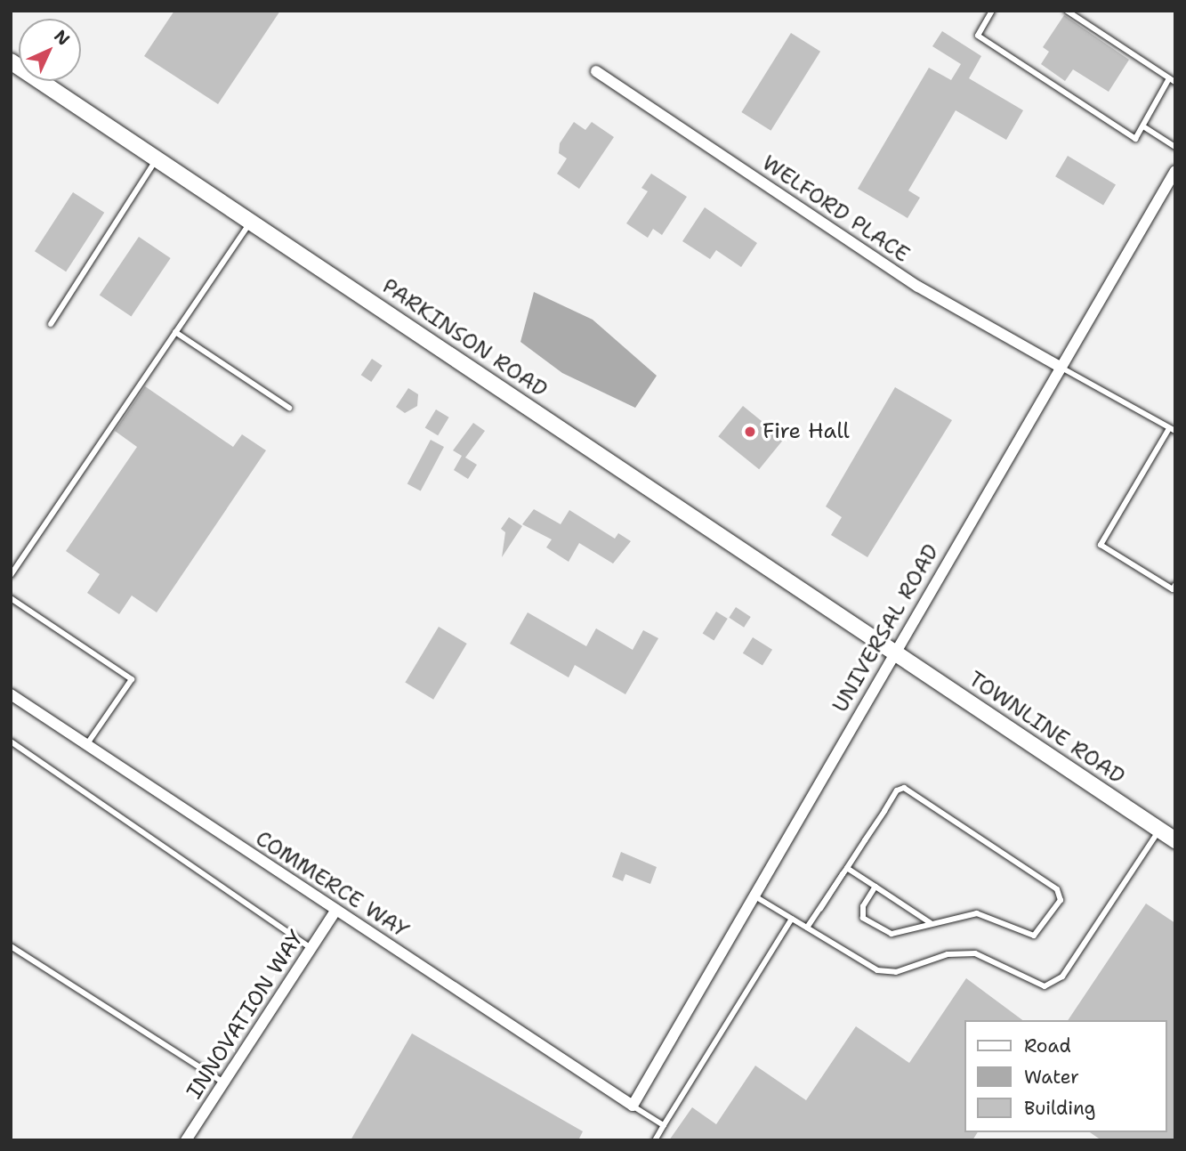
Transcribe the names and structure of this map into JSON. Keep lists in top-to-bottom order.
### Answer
{
  "streets": {
    "main road": ["PARKINSON ROAD", "TOWNLINE ROAD"],
    "street": [
      "WELFORD PLACE",
      "UNIVERSAL ROAD",
      "COMMERCE WAY",
      "INNOVATION WAY"
    ]
  },
  "crossings": [
    ["WELFORD PLACE", "UNIVERSAL ROAD"],
    ["PARKINSON ROAD", "UNIVERSAL ROAD"],
    ["PARKINSON ROAD", "TOWNLINE ROAD"],
    ["UNIVERSAL ROAD", "TOWNLINE ROAD"],
    ["UNIVERSAL ROAD", "COMMERCE WAY"],
    ["COMMERCE WAY", "INNOVATION WAY"]
  ],
  "places": ["Fire Hall"],
  "legend": ["Road", "Water", "Building"],
  "north": "top right"
}
